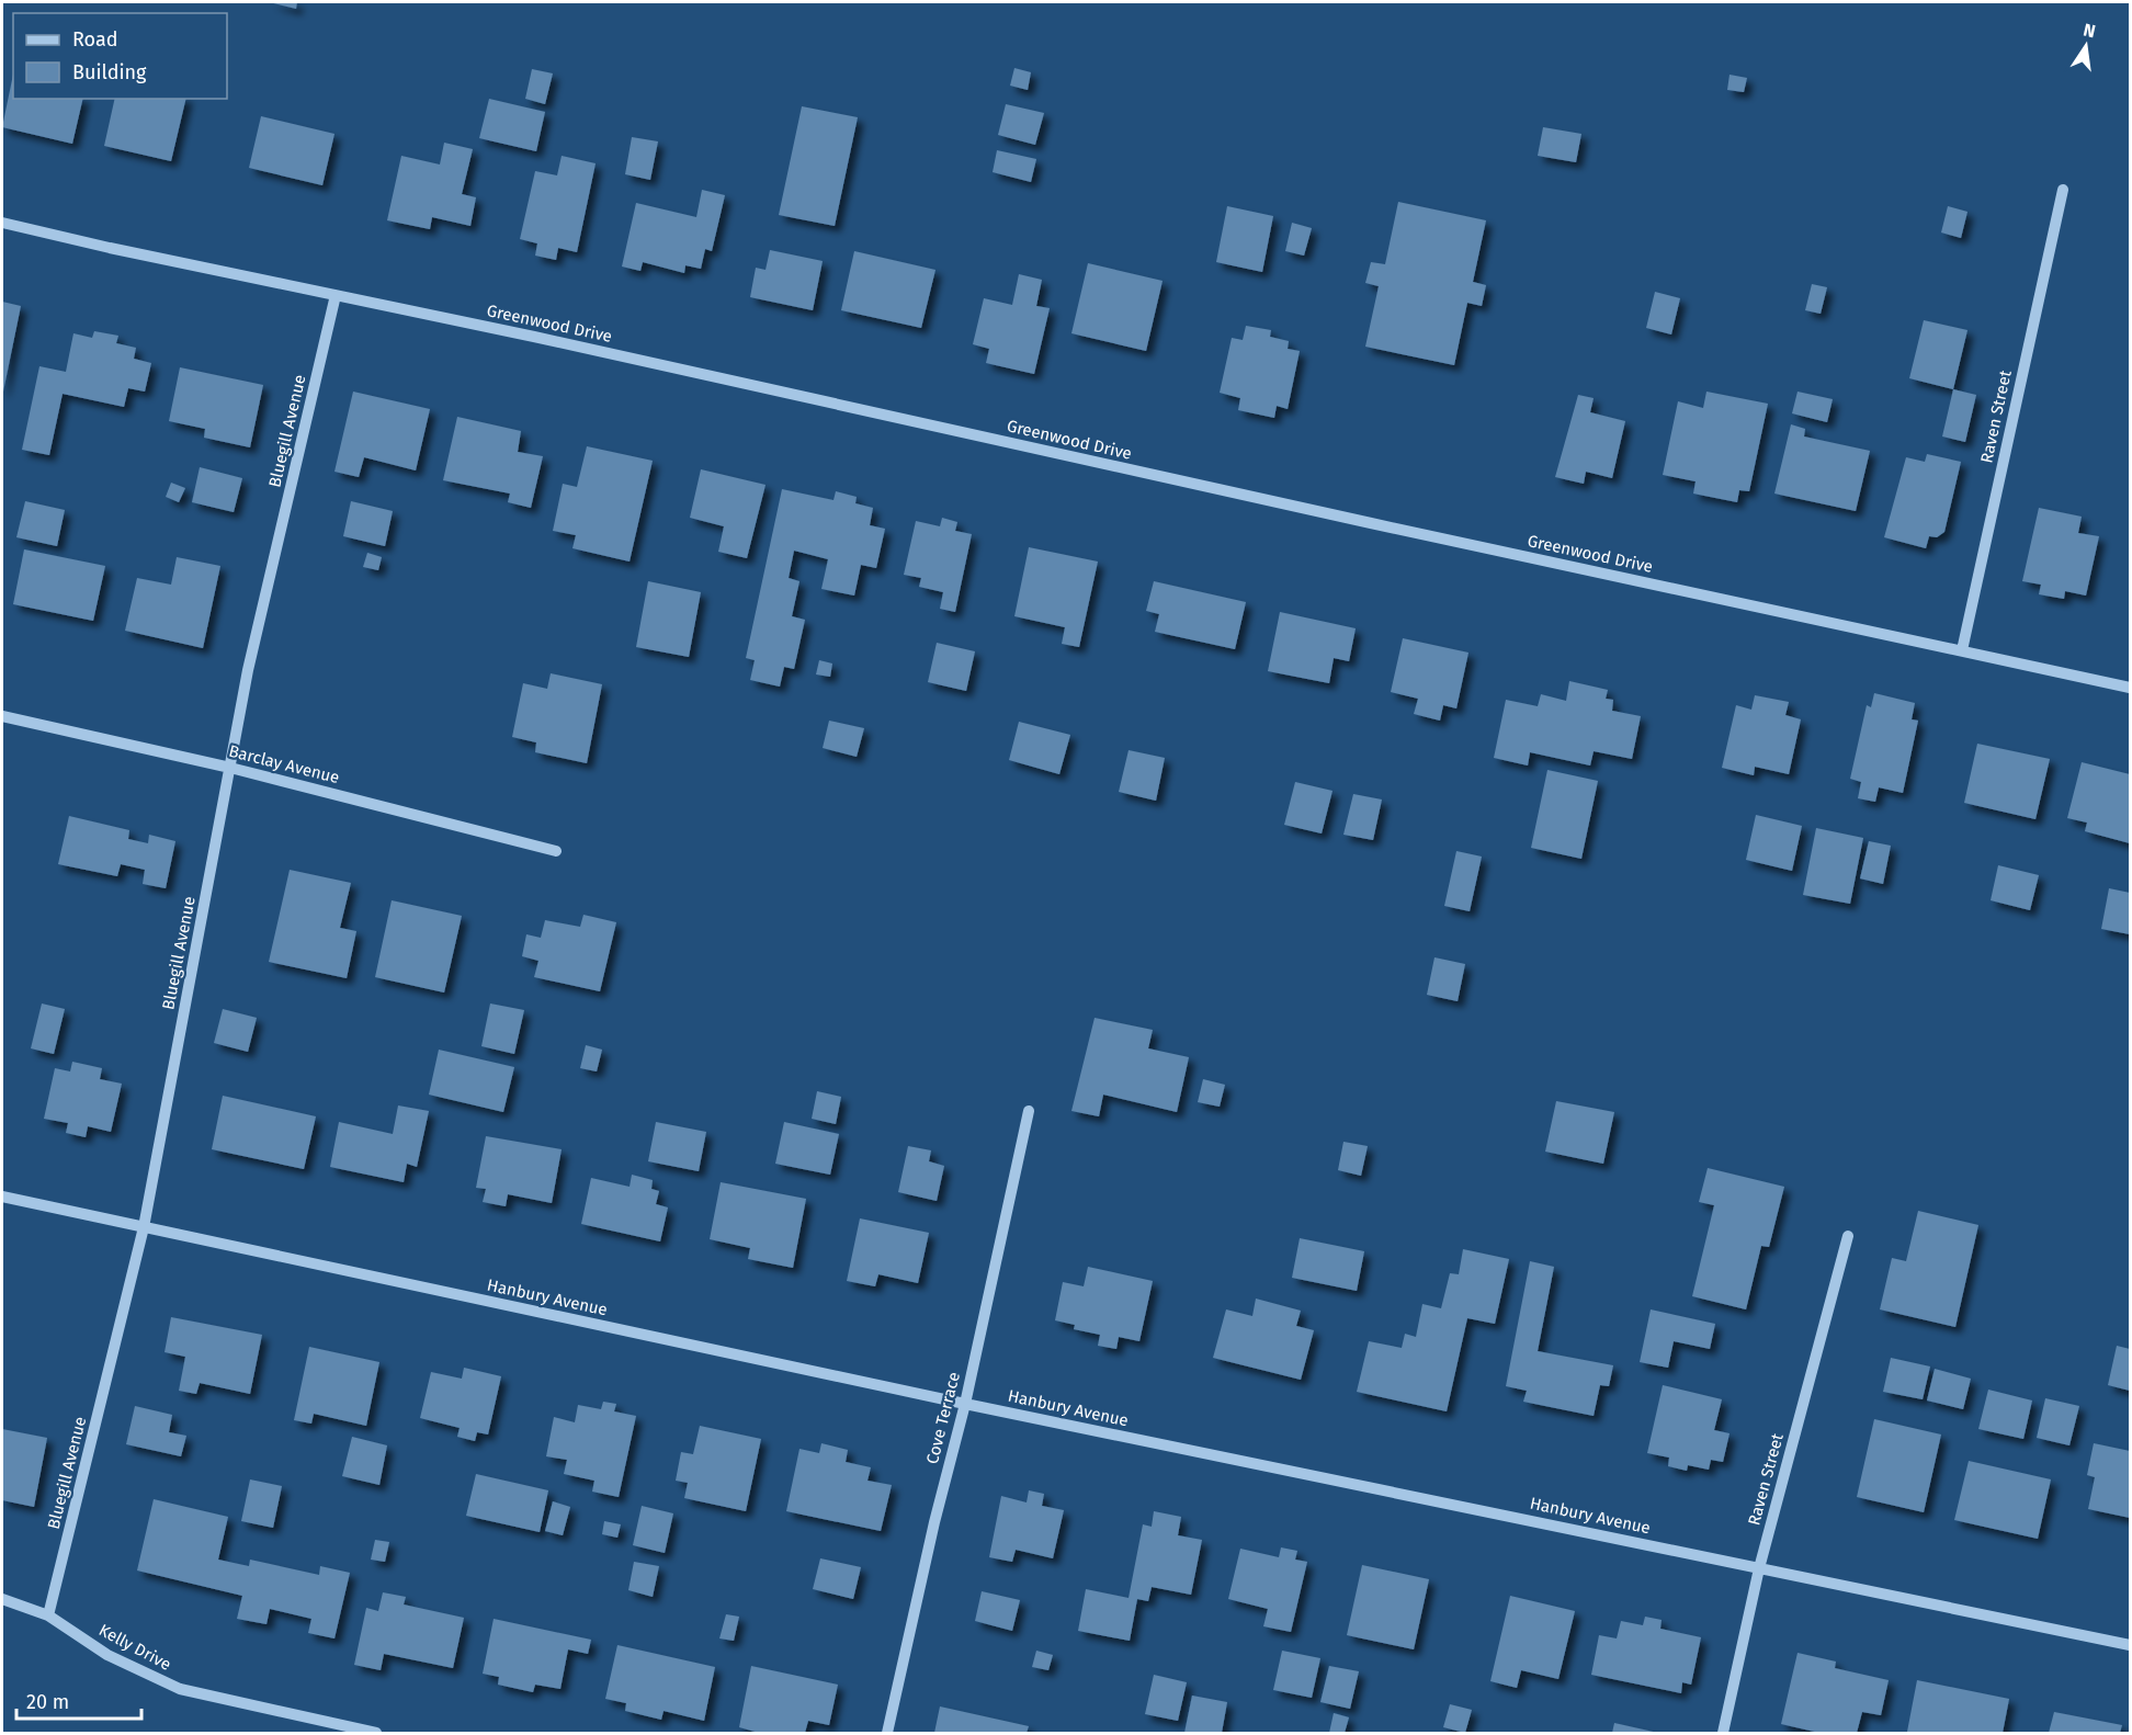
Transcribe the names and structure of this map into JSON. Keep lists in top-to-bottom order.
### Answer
{
  "streets": {
    "street": [
      "Greenwood Drive",
      "Raven Street",
      "Bluegill Avenue",
      "Barclay Avenue",
      "Hanbury Avenue",
      "Cove Terrace",
      "Kelly Drive"
    ]
  },
  "crossings": [
    ["Greenwood Drive", "Raven Street"],
    ["Greenwood Drive", "Bluegill Avenue"],
    ["Raven Street", "Hanbury Avenue"],
    ["Bluegill Avenue", "Barclay Avenue"],
    ["Bluegill Avenue", "Hanbury Avenue"],
    ["Bluegill Avenue", "Kelly Drive"],
    ["Hanbury Avenue", "Cove Terrace"]
  ],
  "legend": ["Road", "Building"],
  "scale_bar": "20 m",
  "north": "top"
}
